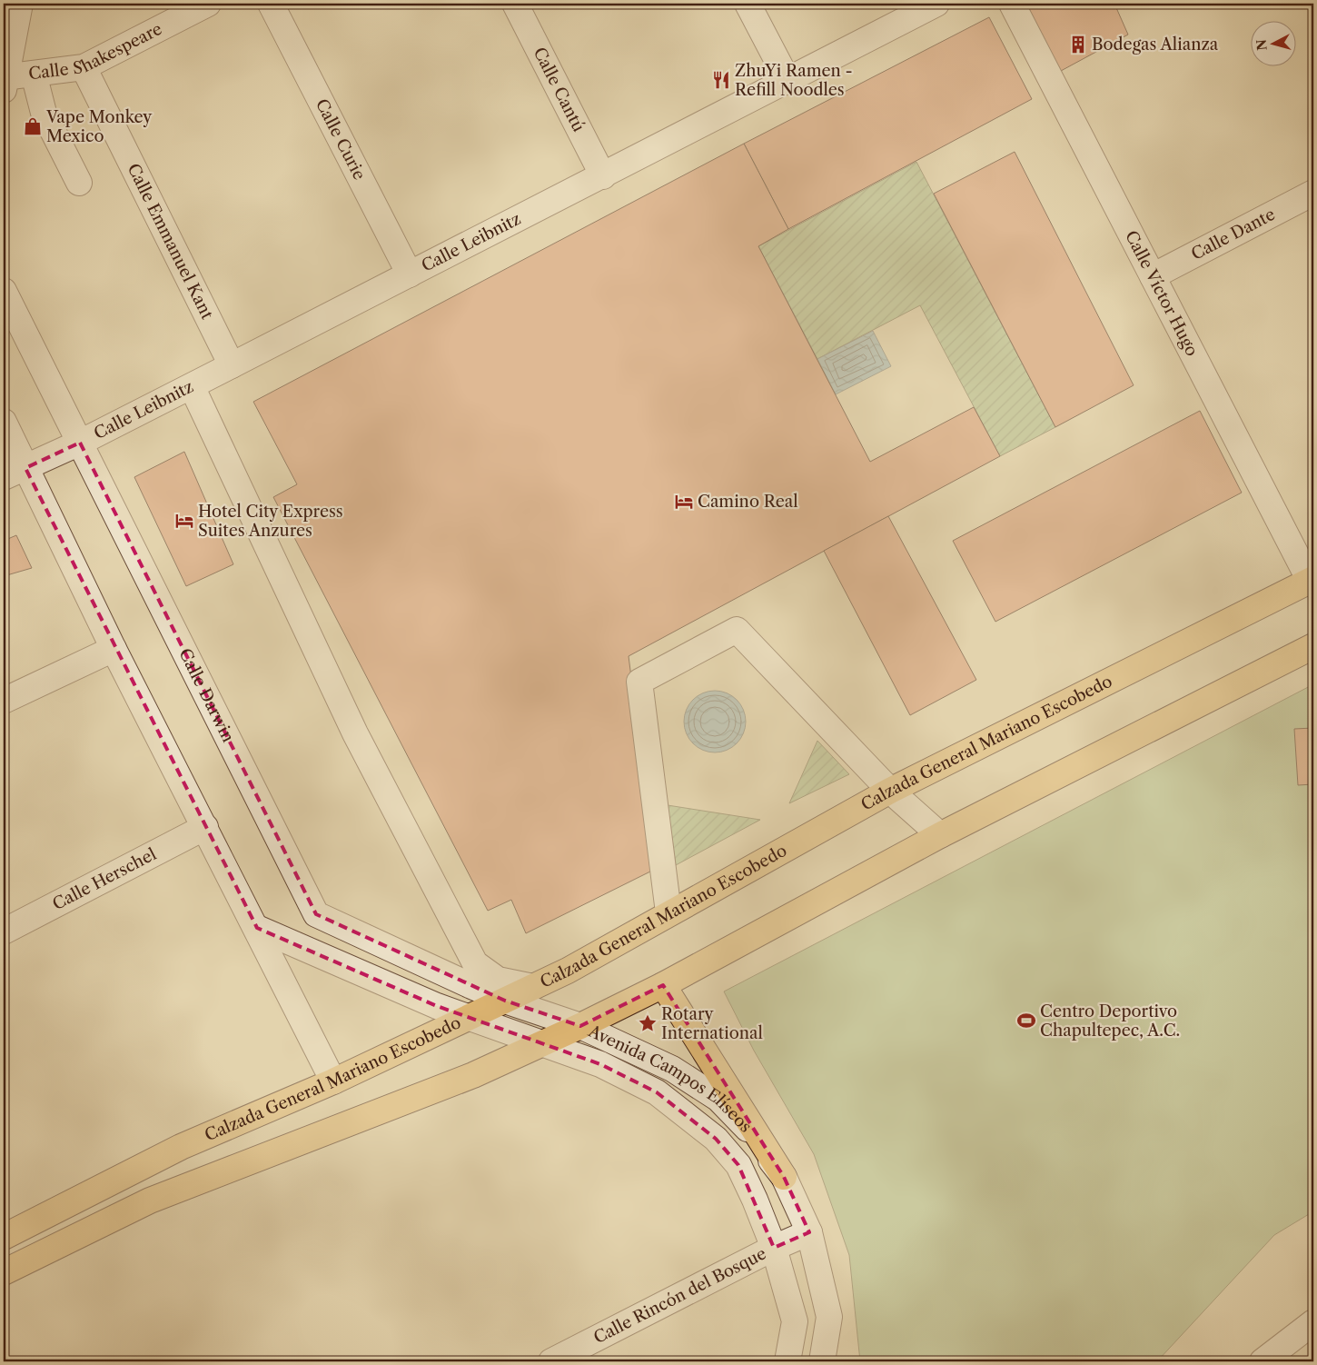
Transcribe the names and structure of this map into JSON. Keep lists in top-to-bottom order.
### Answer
{
  "streets": {
    "main road": ["Calzada General Mariano Escobedo"],
    "street": [
      "Calle Shakespeare",
      "Calle Cantú",
      "Calle Curie",
      "Calle Dante",
      "Calle Emmanuel Kant",
      "Calle Leibnitz",
      "Calle Víctor Hugo",
      "Calle Darwin",
      "Calle Herschel",
      "Avenida Campos Elíseos",
      "Calle Rincón del Bosque"
    ]
  },
  "crossings": [
    ["Calle Shakespeare", "Calle Emmanuel Kant"],
    ["Calle Cantú", "Calle Leibnitz"],
    ["Calle Curie", "Calle Leibnitz"],
    ["Calle Dante", "Calle Víctor Hugo"],
    ["Calle Emmanuel Kant", "Calle Leibnitz"],
    ["Calle Leibnitz", "Calle Darwin"],
    ["Calle Víctor Hugo", "Calzada General Mariano Escobedo"],
    ["Calle Darwin", "Calzada General Mariano Escobedo"],
    ["Calle Darwin", "Avenida Campos Elíseos"],
    ["Calzada General Mariano Escobedo", "Avenida Campos Elíseos"],
    ["Avenida Campos Elíseos", "Calle Rincón del Bosque"]
  ],
  "places": {
    "building": ["Bodegas Alianza"],
    "restaurant": ["ZhuYi Ramen - Refill Noodles"],
    "shop": ["Vape Monkey Mexico"],
    "hotel": ["Camino Real", "Hotel City Express Suites Anzures"],
    "sports": ["Centro Deportivo Chapultepec, A.C."],
    "place": ["Rotary International"]
  },
  "north": "left"
}
